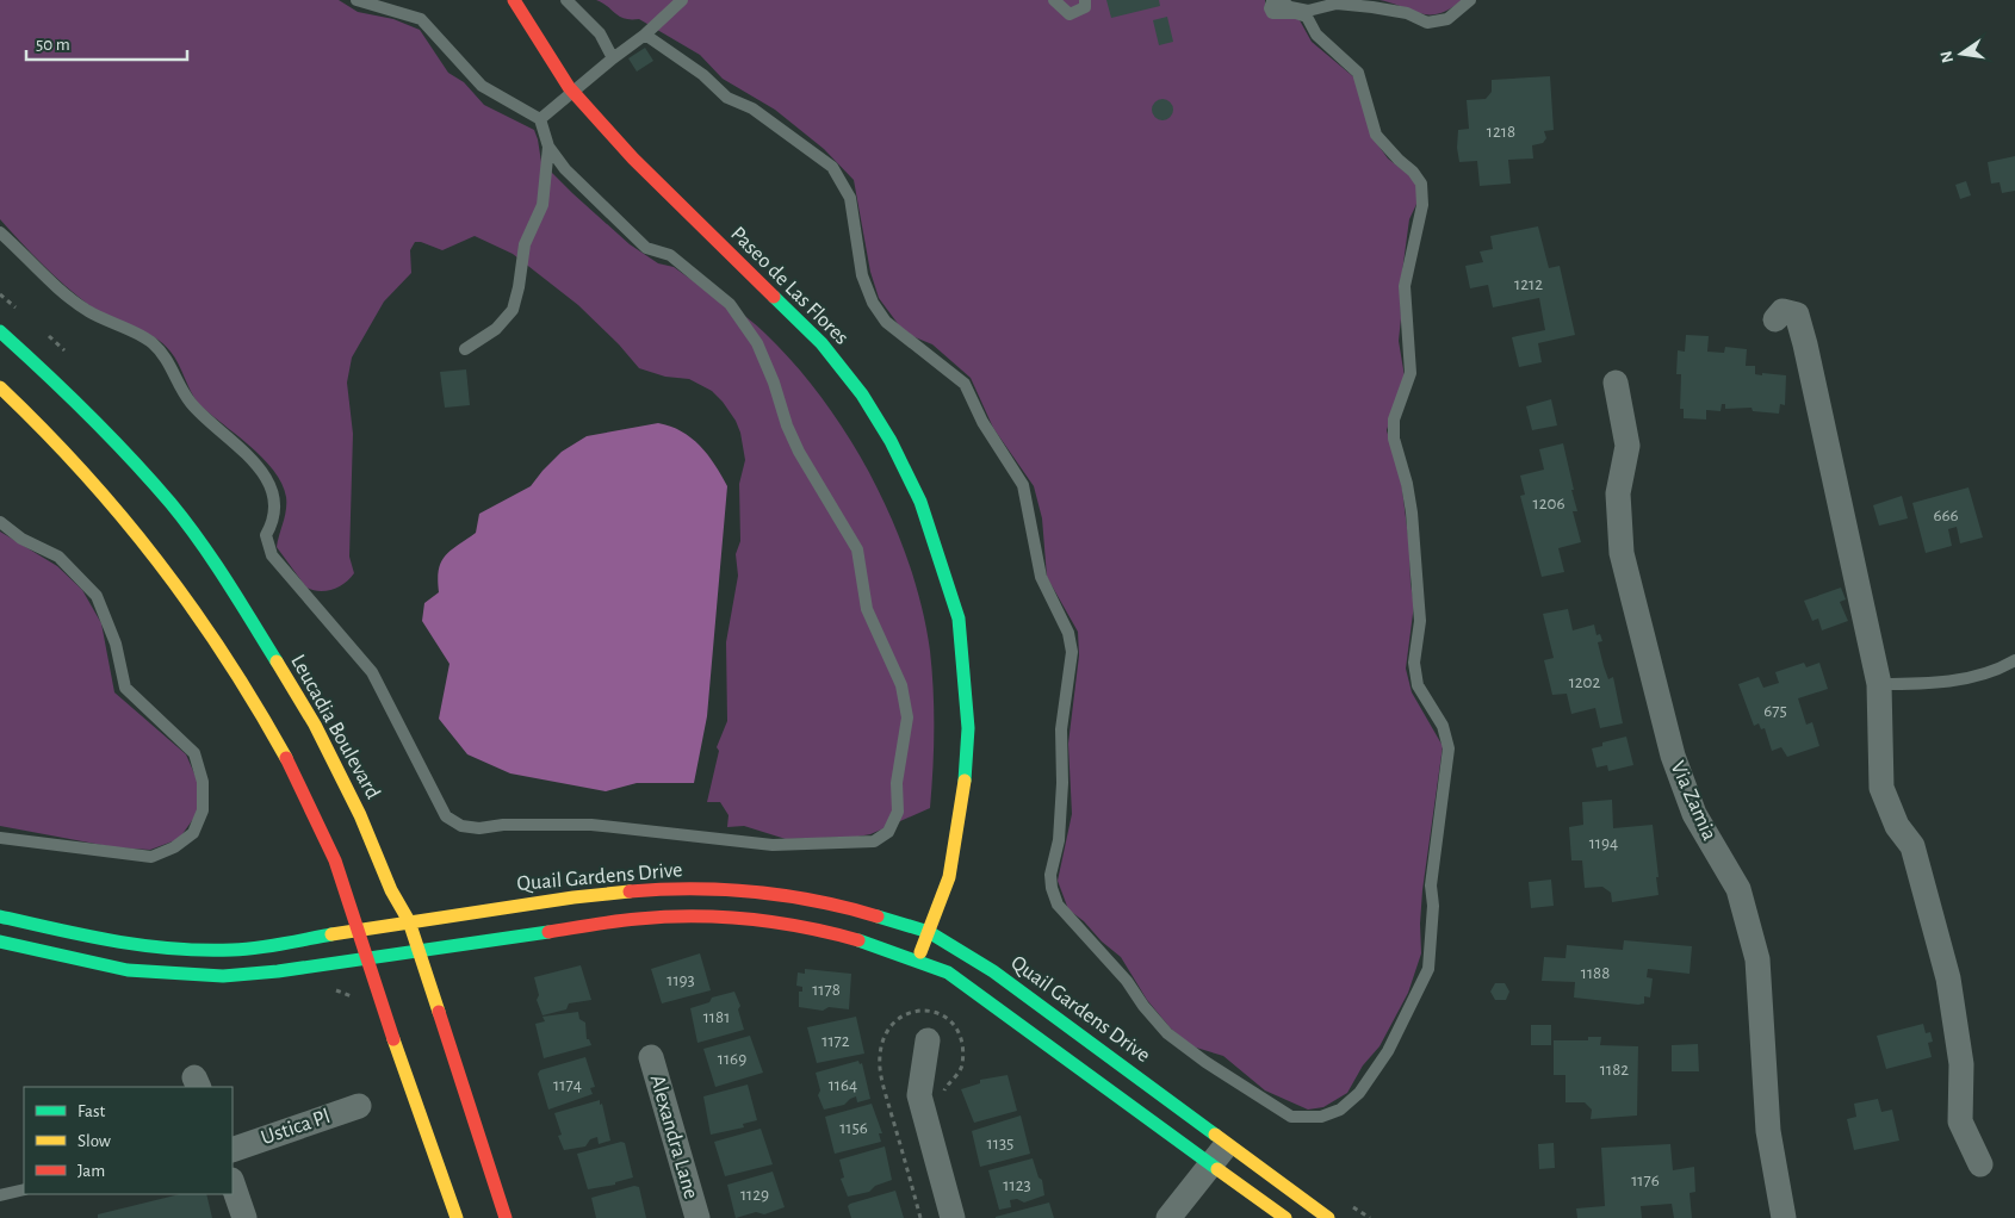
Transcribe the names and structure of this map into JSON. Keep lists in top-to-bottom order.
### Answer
{
  "streets": {
    "main road": ["Paseo de Las Flores", "Leucadia Boulevard", "Quail Gardens Drive"],
    "street": ["Via Zamia", "Ustica Pl", "Alexandra Lane"]
  },
  "crossings": [
    ["Paseo de Las Flores", "Quail Gardens Drive"],
    ["Leucadia Boulevard", "Quail Gardens Drive"]
  ],
  "house_numbers": [
    "1218",
    "1212",
    "1206",
    "666",
    "1202",
    "675",
    "1194",
    "1188",
    "1193",
    "1178",
    "1181",
    "1172",
    "1169",
    "1182",
    "1174",
    "1164",
    "1156",
    "1135",
    "1176",
    "1123",
    "1129"
  ],
  "legend": ["Fast", "Slow", "Jam"],
  "scale_bar": "50 m",
  "north": "left"
}
